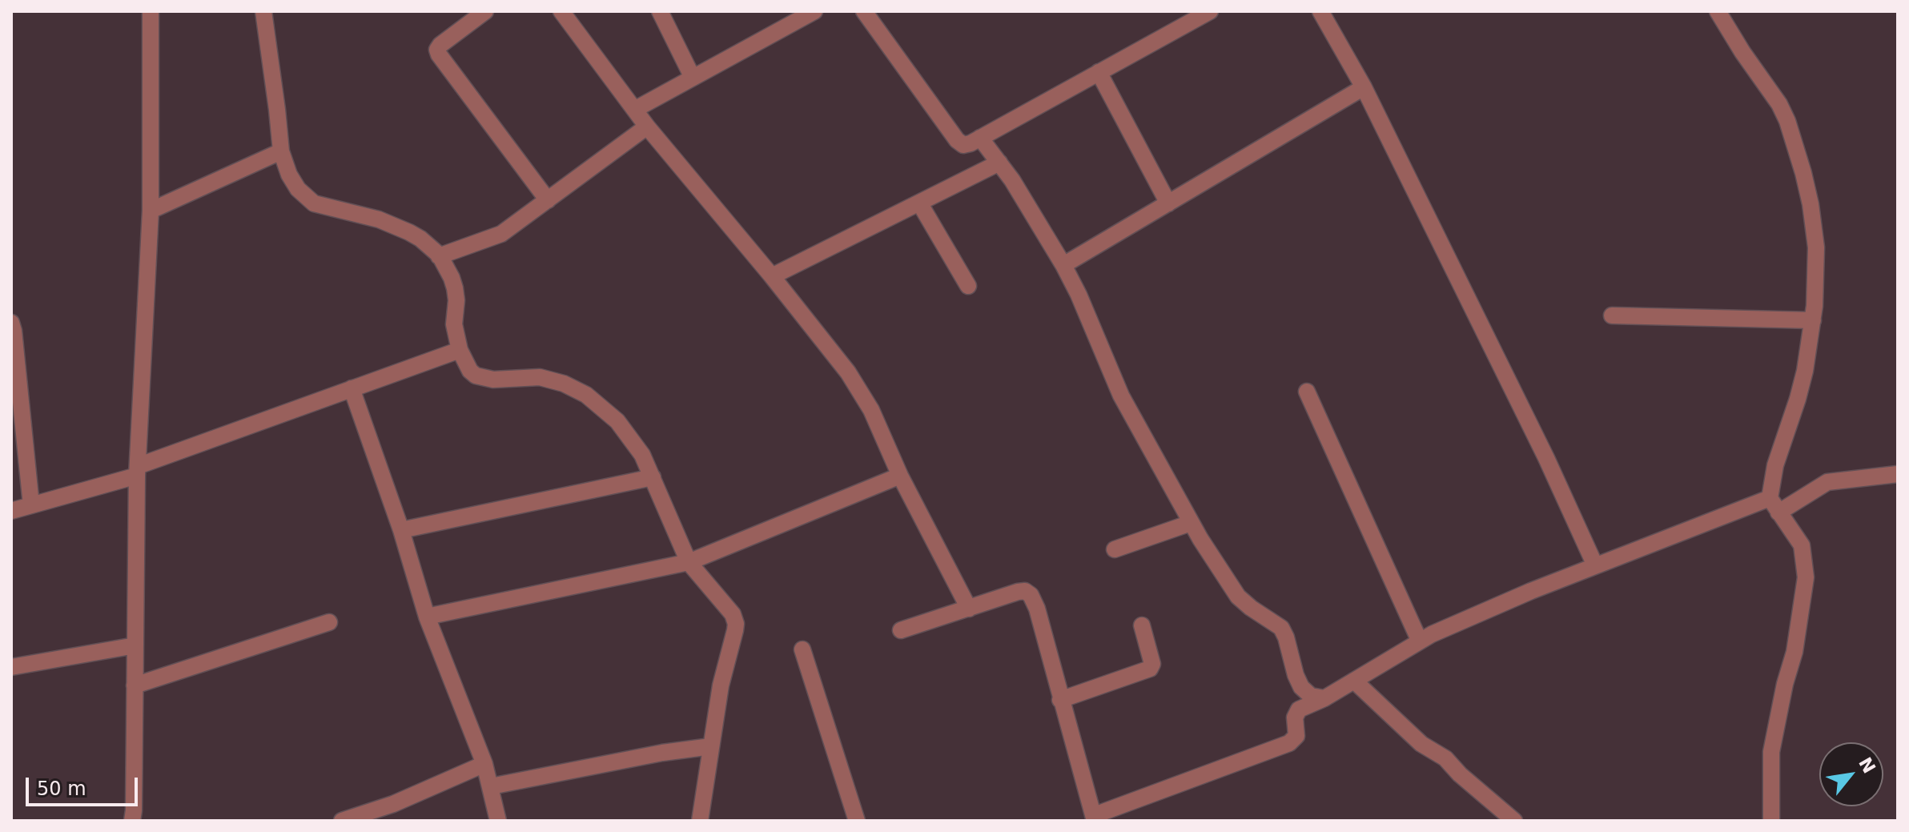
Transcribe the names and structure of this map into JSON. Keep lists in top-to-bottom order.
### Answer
{
  "scale_bar": "50 m",
  "north": "top right"
}
